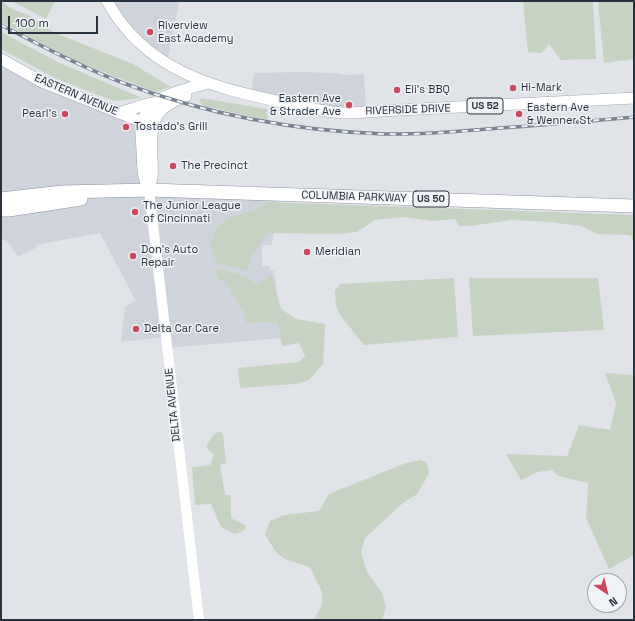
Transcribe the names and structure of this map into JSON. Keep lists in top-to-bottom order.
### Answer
{
  "streets": {
    "highway": ["COLUMBIA PARKWAY", "US 50"],
    "main road": [
      "EASTERN AVENUE",
      "US 52",
      "RIVERSIDE DRIVE",
      "DELTA AVENUE"
    ]
  },
  "crossings": [
    ["EASTERN AVENUE", "DELTA AVENUE"],
    ["US 52", "RIVERSIDE DRIVE"],
    ["COLUMBIA PARKWAY", "DELTA AVENUE"]
  ],
  "places": [
    "Riverview East Academy",
    "Hi-Mark",
    "Eli’s BBQ",
    "Eastern Ave & Strader Ave",
    "Pearl’s",
    "Eastern Ave & Wenner St",
    "Tostado’s Grill",
    "The Precinct",
    "The Junior League of Cincinnati",
    "Meridian",
    "Don's Auto Repair",
    "Delta Car Care"
  ],
  "scale_bar": "100 m",
  "north": "bottom right"
}
